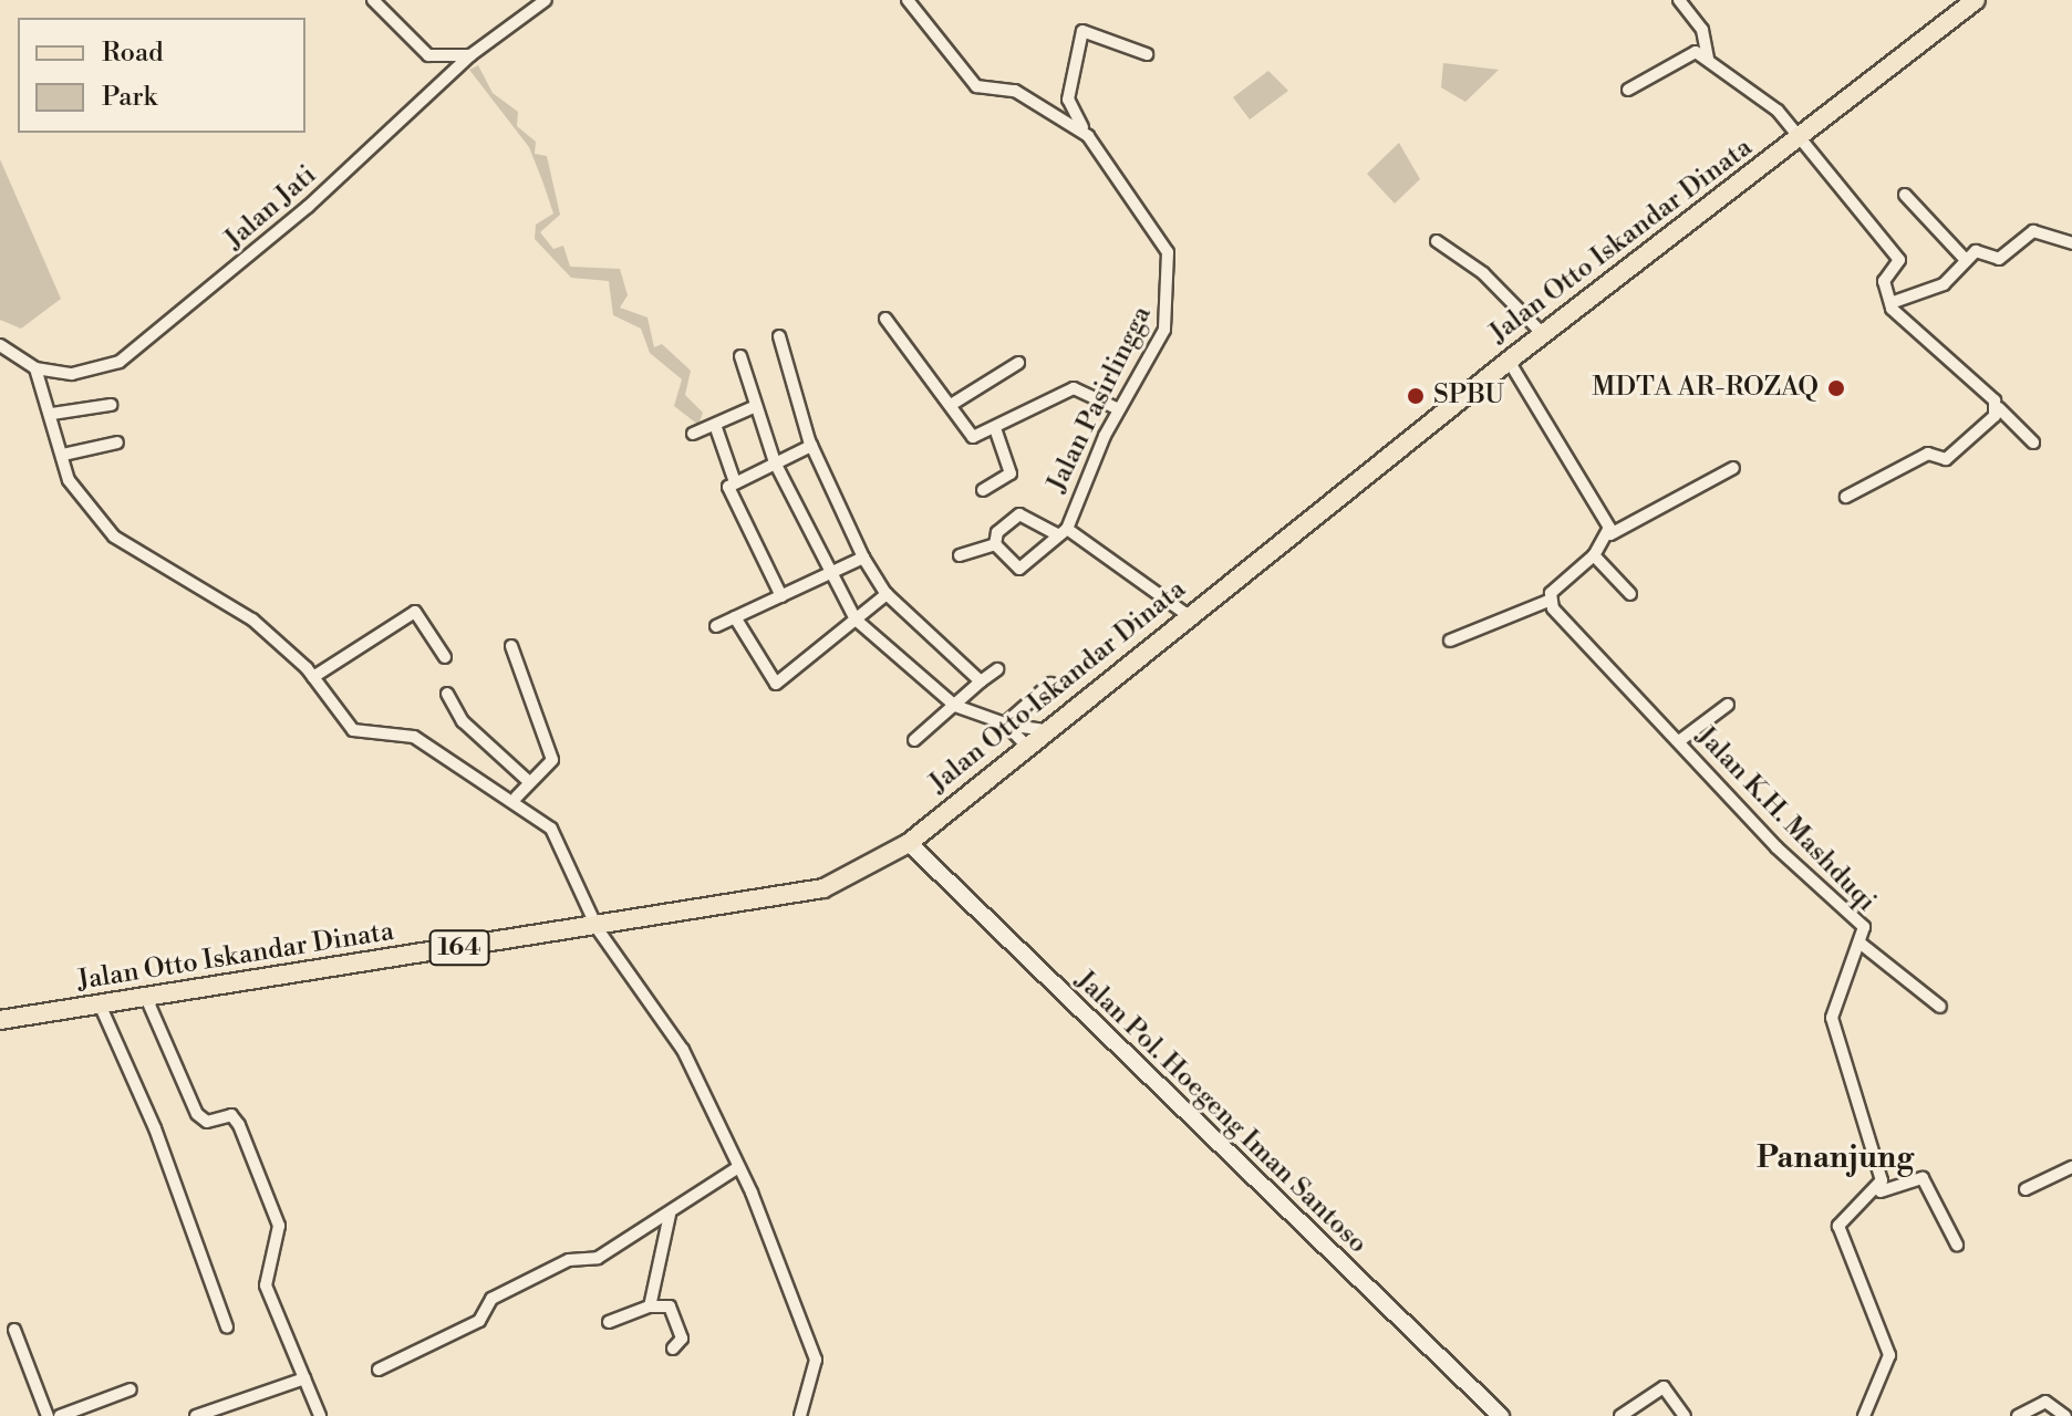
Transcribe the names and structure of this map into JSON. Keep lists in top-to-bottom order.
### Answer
{
  "streets": {
    "main road": ["Jalan Otto Iskandar Dinata", "164"],
    "street": [
      "Jalan Jati",
      "Jalan Pasirlingga",
      "Jalan K.H. Mashduqi",
      "Jalan Pol. Hoegeng Iman Santoso"
    ]
  },
  "crossings": [
    ["Jalan Otto Iskandar Dinata", "Jalan Pasirlingga"],
    ["Jalan Otto Iskandar Dinata", "Jalan Pol. Hoegeng Iman Santoso"]
  ],
  "districts": ["Pananjung"],
  "places": ["MDTA AR-ROZAQ", "SPBU"],
  "legend": ["Road", "Park"]
}
